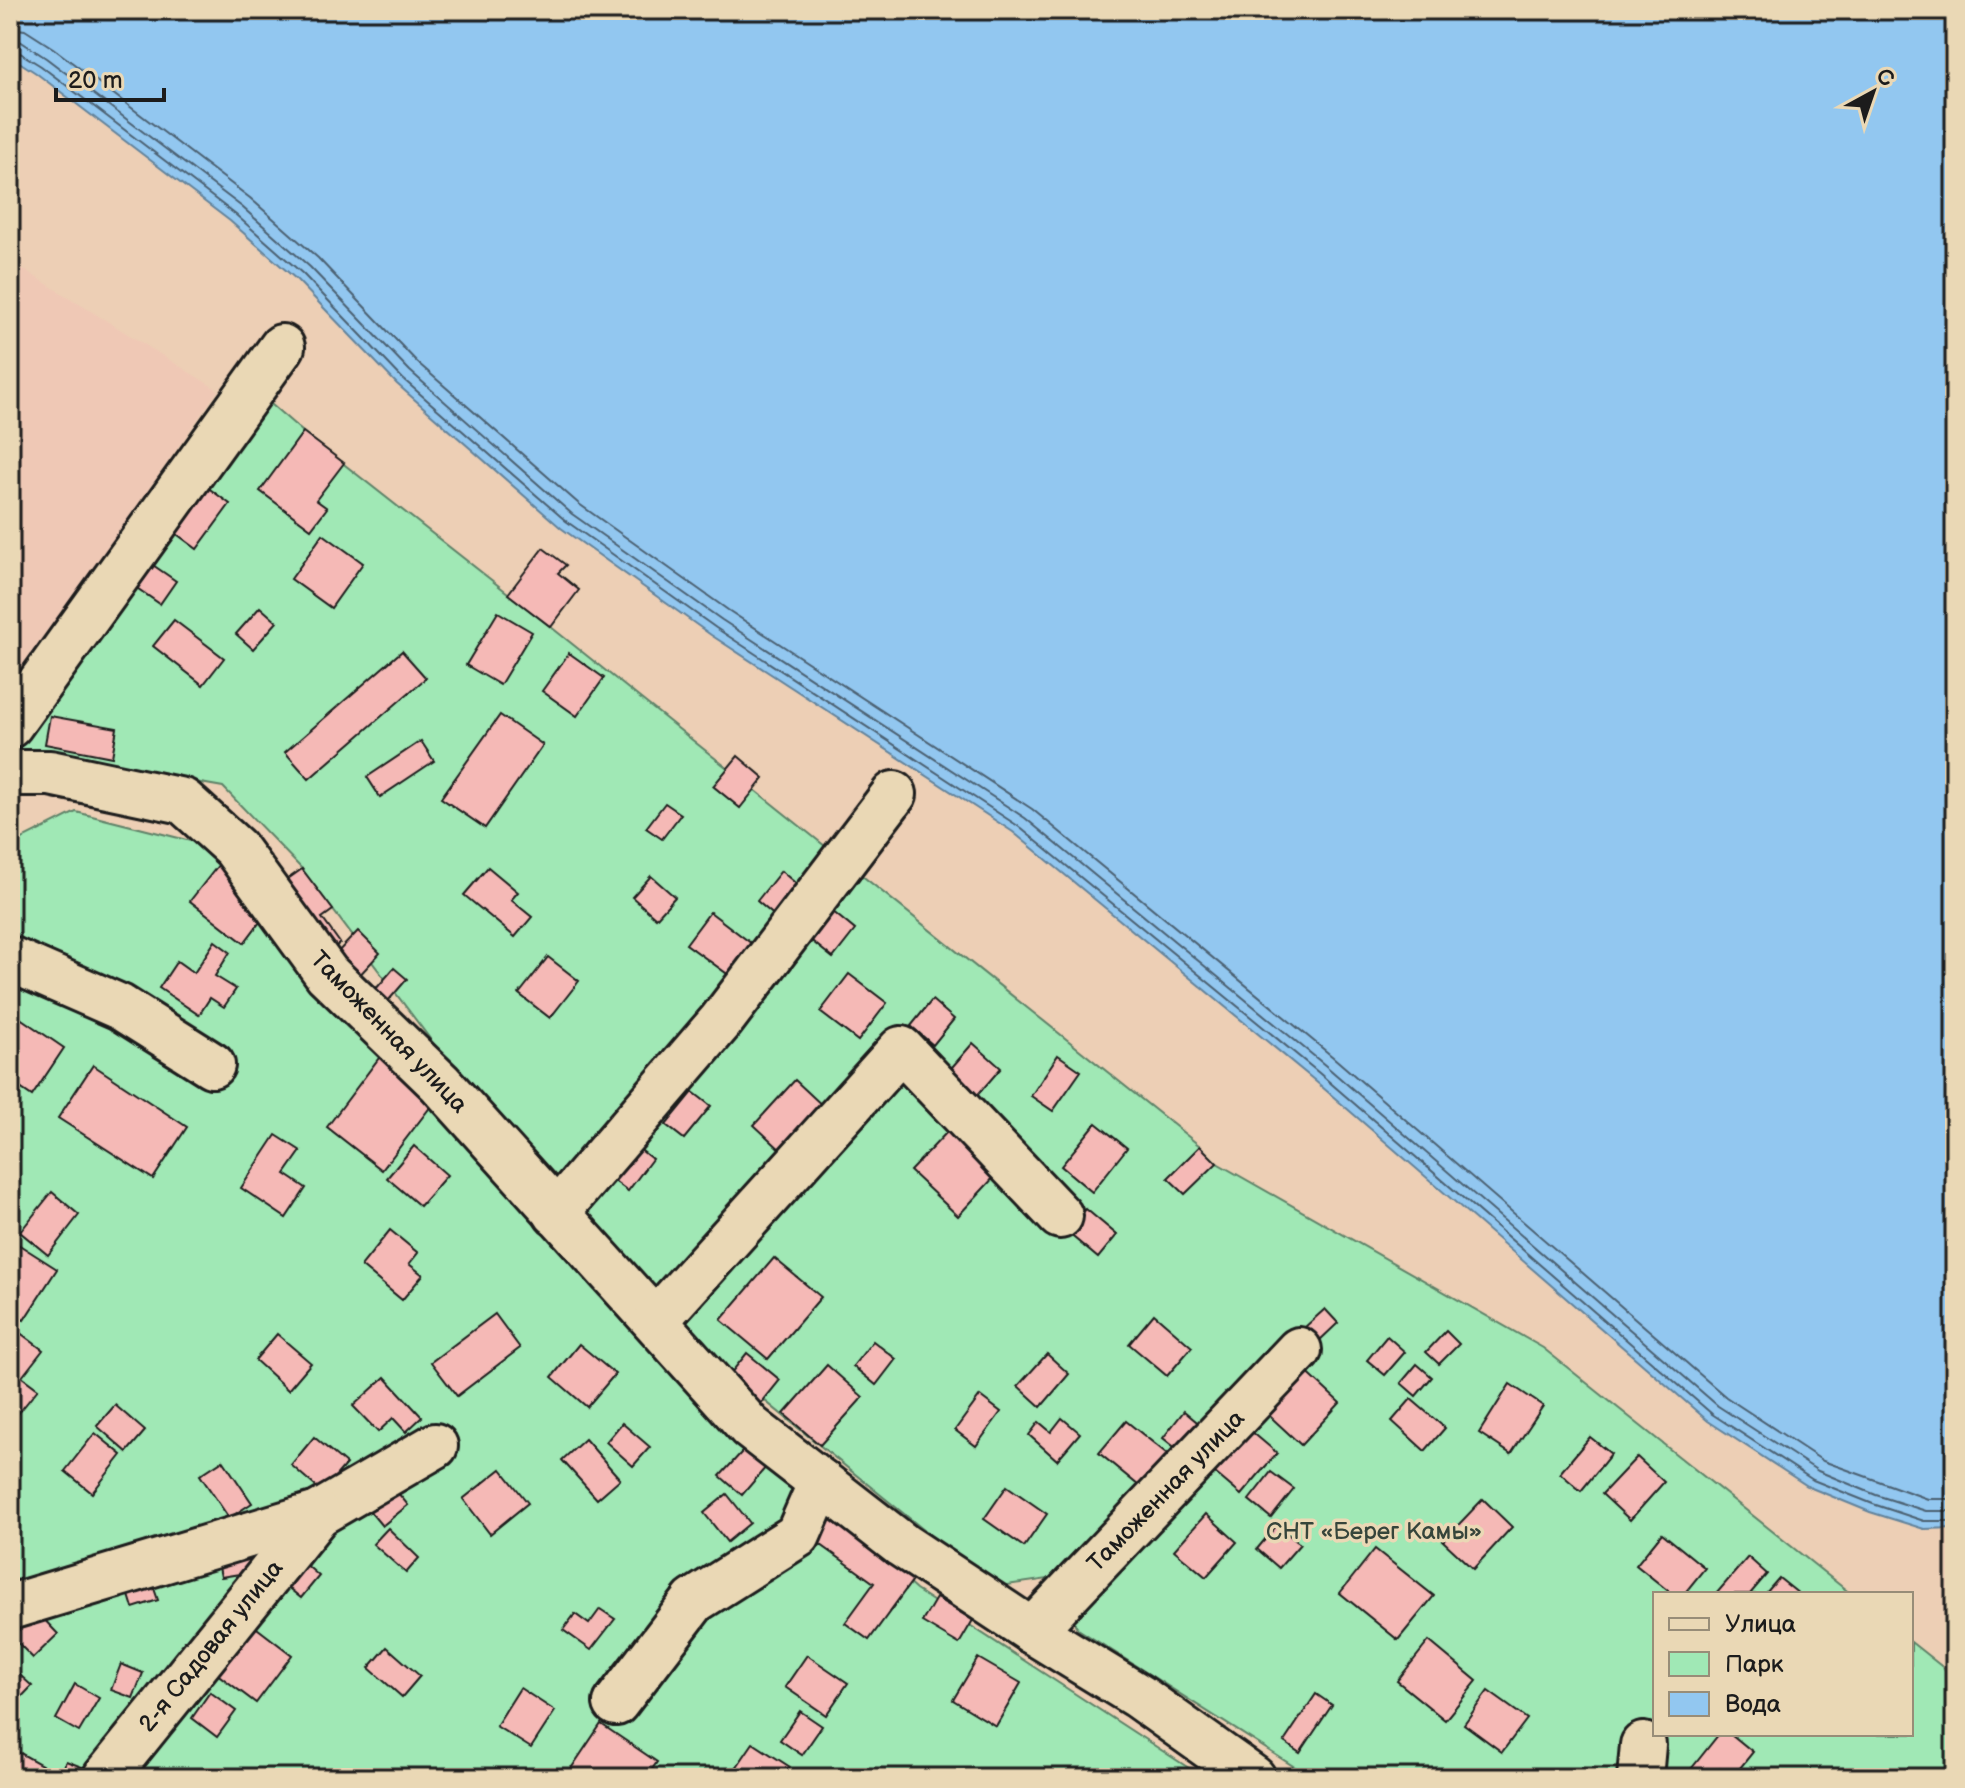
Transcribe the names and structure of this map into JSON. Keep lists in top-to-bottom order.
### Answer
{
  "streets": {
    "street": ["Таможенная улица", "2-я Садовая улица"]
  },
  "parks": ["СНТ «Берег Камы»"],
  "legend": ["Улица", "Парк", "Вода"],
  "scale_bar": "20 m",
  "north": "top right"
}
